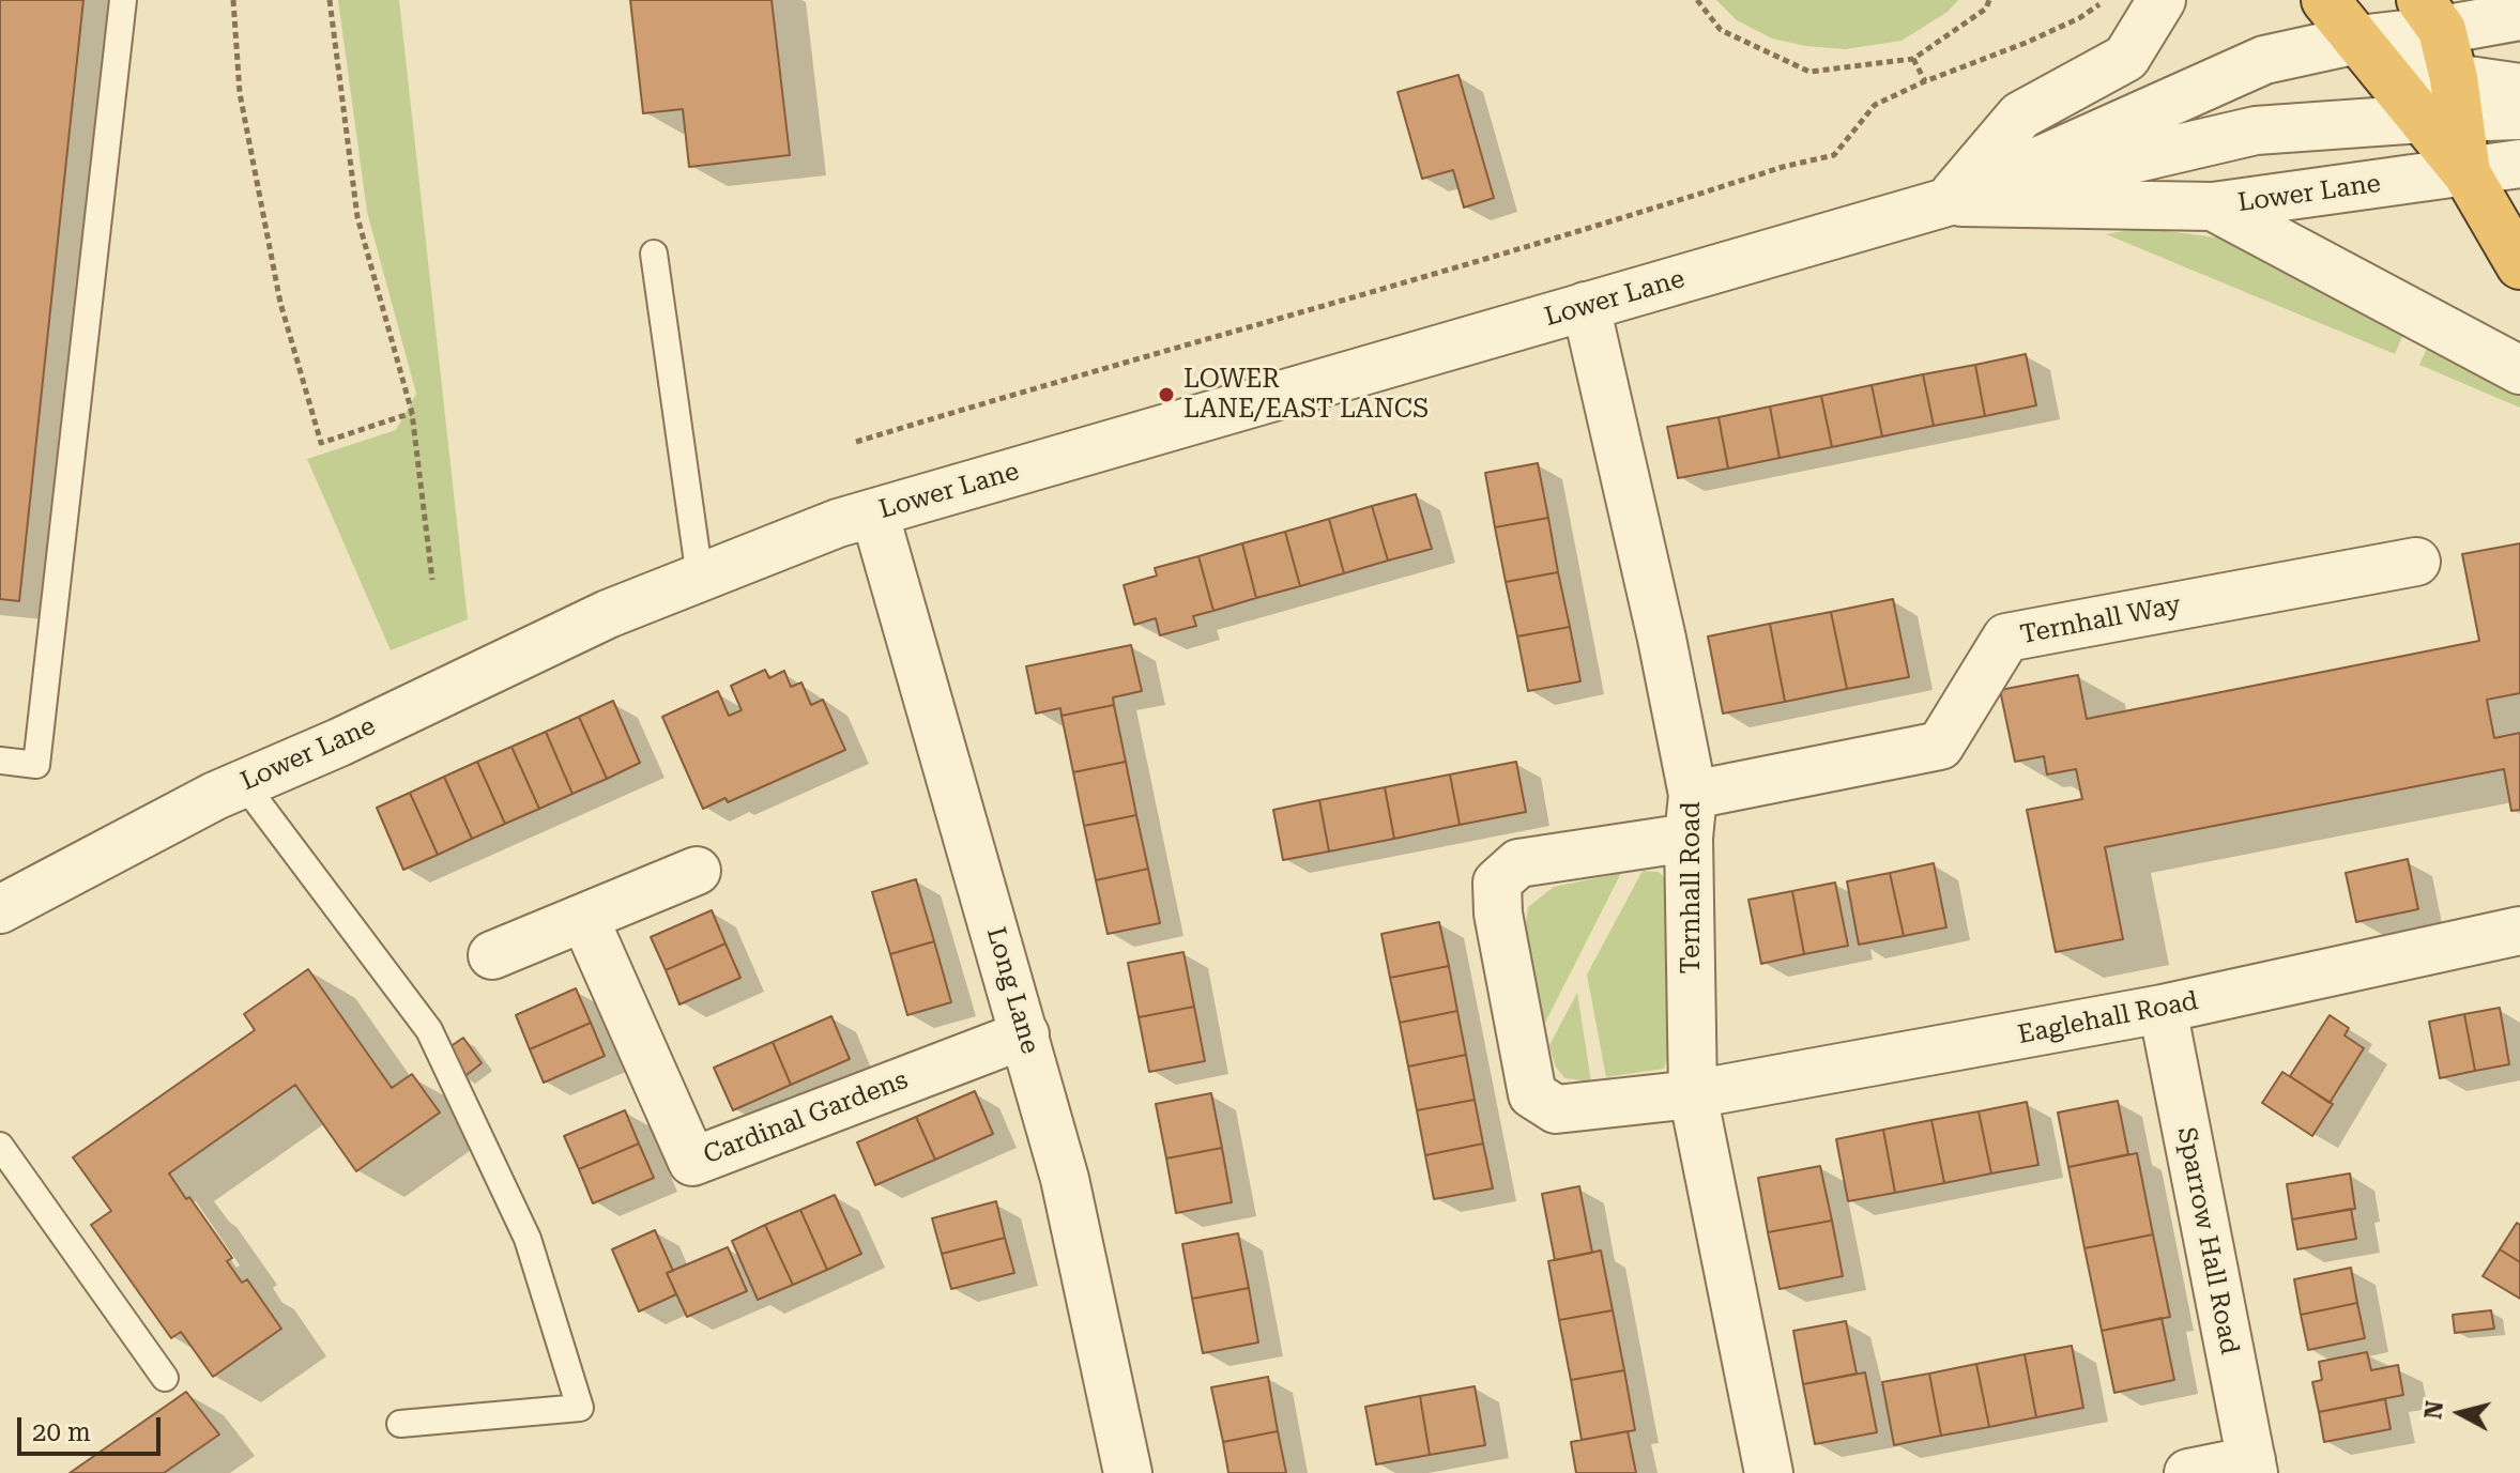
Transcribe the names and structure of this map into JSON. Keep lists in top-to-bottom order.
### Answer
{
  "streets": {
    "street": [
      "Lower Lane",
      "Ternhall Way",
      "Ternhall Road",
      "Long Lane",
      "Eaglehall Road",
      "Cardinal Gardens",
      "Sparrow Hall Road"
    ]
  },
  "crossings": [
    ["Lower Lane", "Ternhall Road"],
    ["Lower Lane", "Long Lane"],
    ["Ternhall Way", "Ternhall Road"],
    ["Ternhall Way", "Eaglehall Road"],
    ["Ternhall Road", "Eaglehall Road"],
    ["Long Lane", "Cardinal Gardens"],
    ["Eaglehall Road", "Sparrow Hall Road"]
  ],
  "places": ["LOWER LANE/EAST LANCS"],
  "scale_bar": "20 m",
  "north": "left"
}
